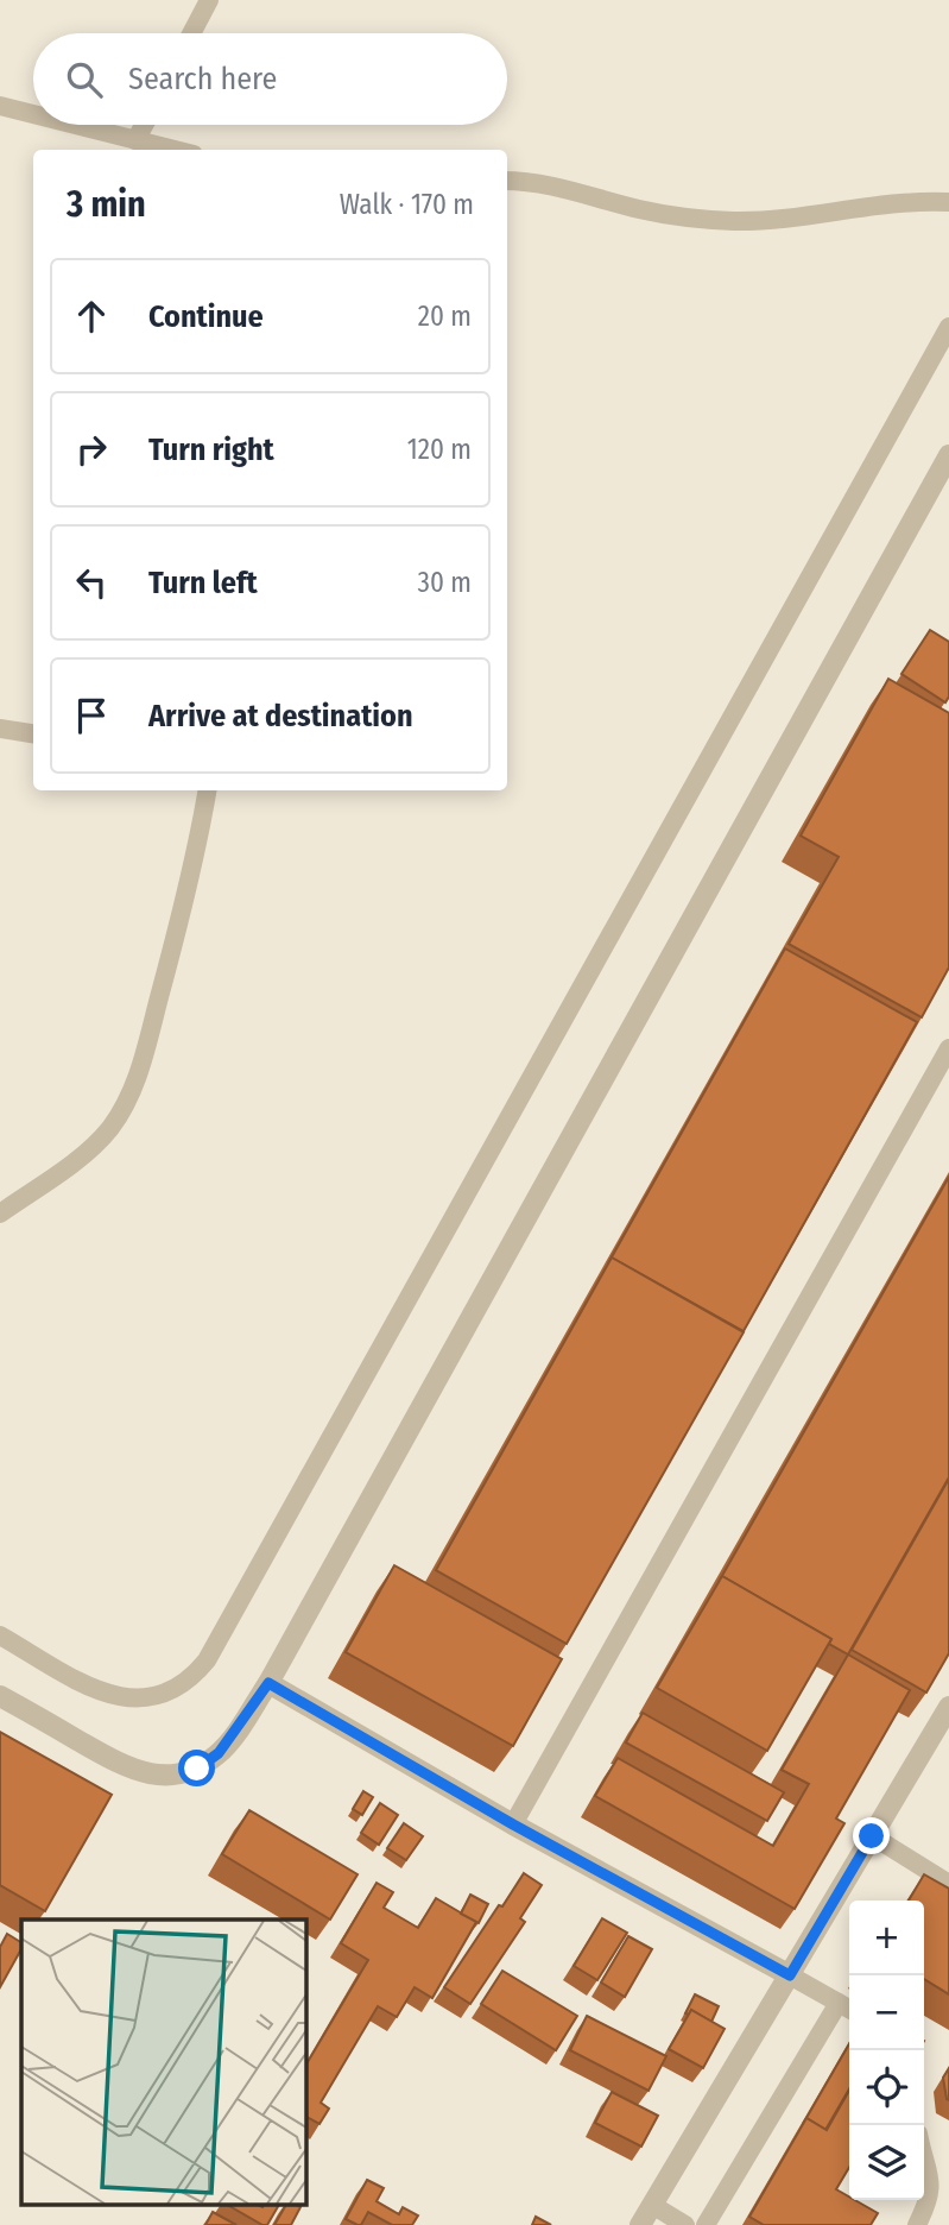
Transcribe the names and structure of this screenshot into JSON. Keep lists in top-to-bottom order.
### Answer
{
  "page": {
    "search": "Search here",
    "heading": ["3 min", "Walk · 170 m"],
    "list": [
      ["Continue", "20 m"],
      ["Turn right", "120 m"],
      ["Turn left", "30 m"],
      "Arrive at destination"
    ],
    "map_buttons": ["+", "−"]
  }
}
